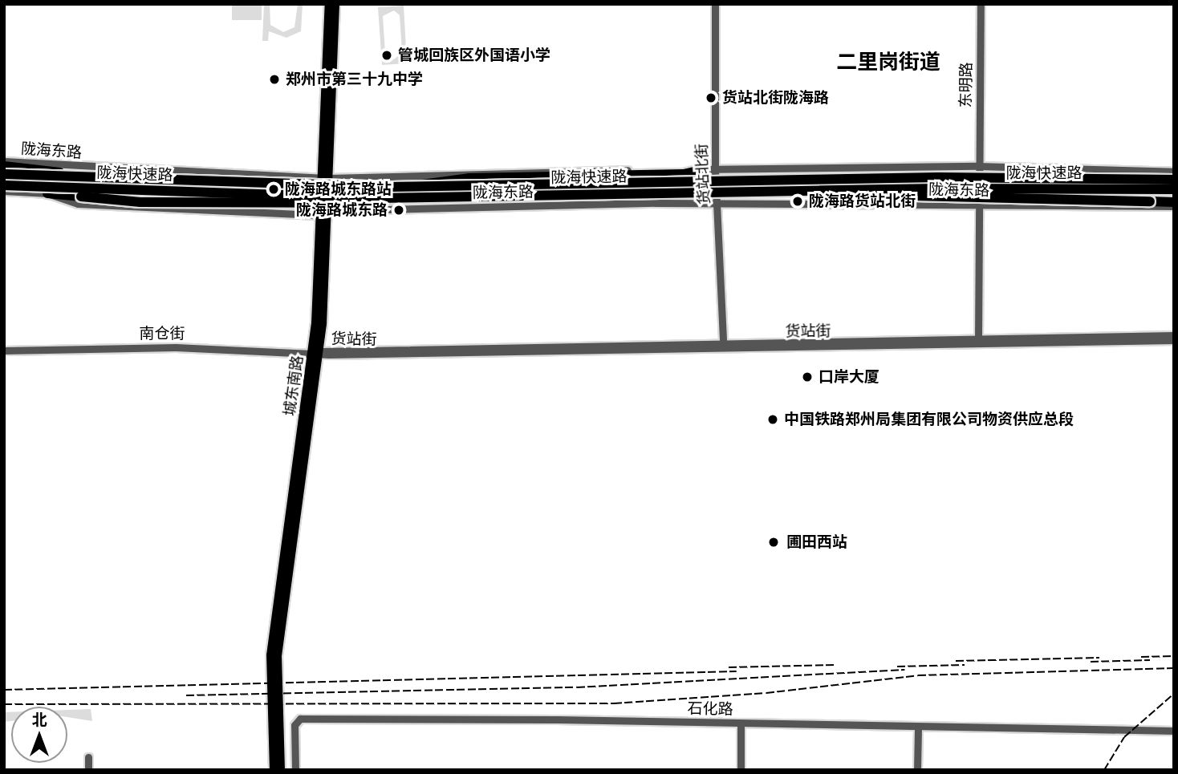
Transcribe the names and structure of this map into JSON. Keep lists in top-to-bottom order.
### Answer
{
  "streets": {
    "highway": ["陇海快速路"],
    "main road": ["城东南路"],
    "street": [
      "东明路",
      "陇海东路",
      "货站北街",
      "货站街",
      "南仓街",
      "石化路"
    ]
  },
  "crossings": [
    ["东明路", "陇海东路"],
    ["东明路", "货站街"],
    ["陇海东路", "货站北街"],
    ["陇海东路", "城东南路"],
    ["货站北街", "货站街"],
    ["货站街", "南仓街"],
    ["货站街", "城东南路"],
    ["南仓街", "城东南路"]
  ],
  "districts": ["二里岗街道"],
  "places": [
    "管城回族区外国语小学",
    "郑州市第三十九中学",
    "货站北街陇海路",
    "陇海路城东路站",
    "陇海路货站北街",
    "陇海路城东路",
    "口岸大厦",
    "中国铁路郑州局集团有限公司物资供应总段",
    "圃田西站"
  ],
  "north": "top"
}
